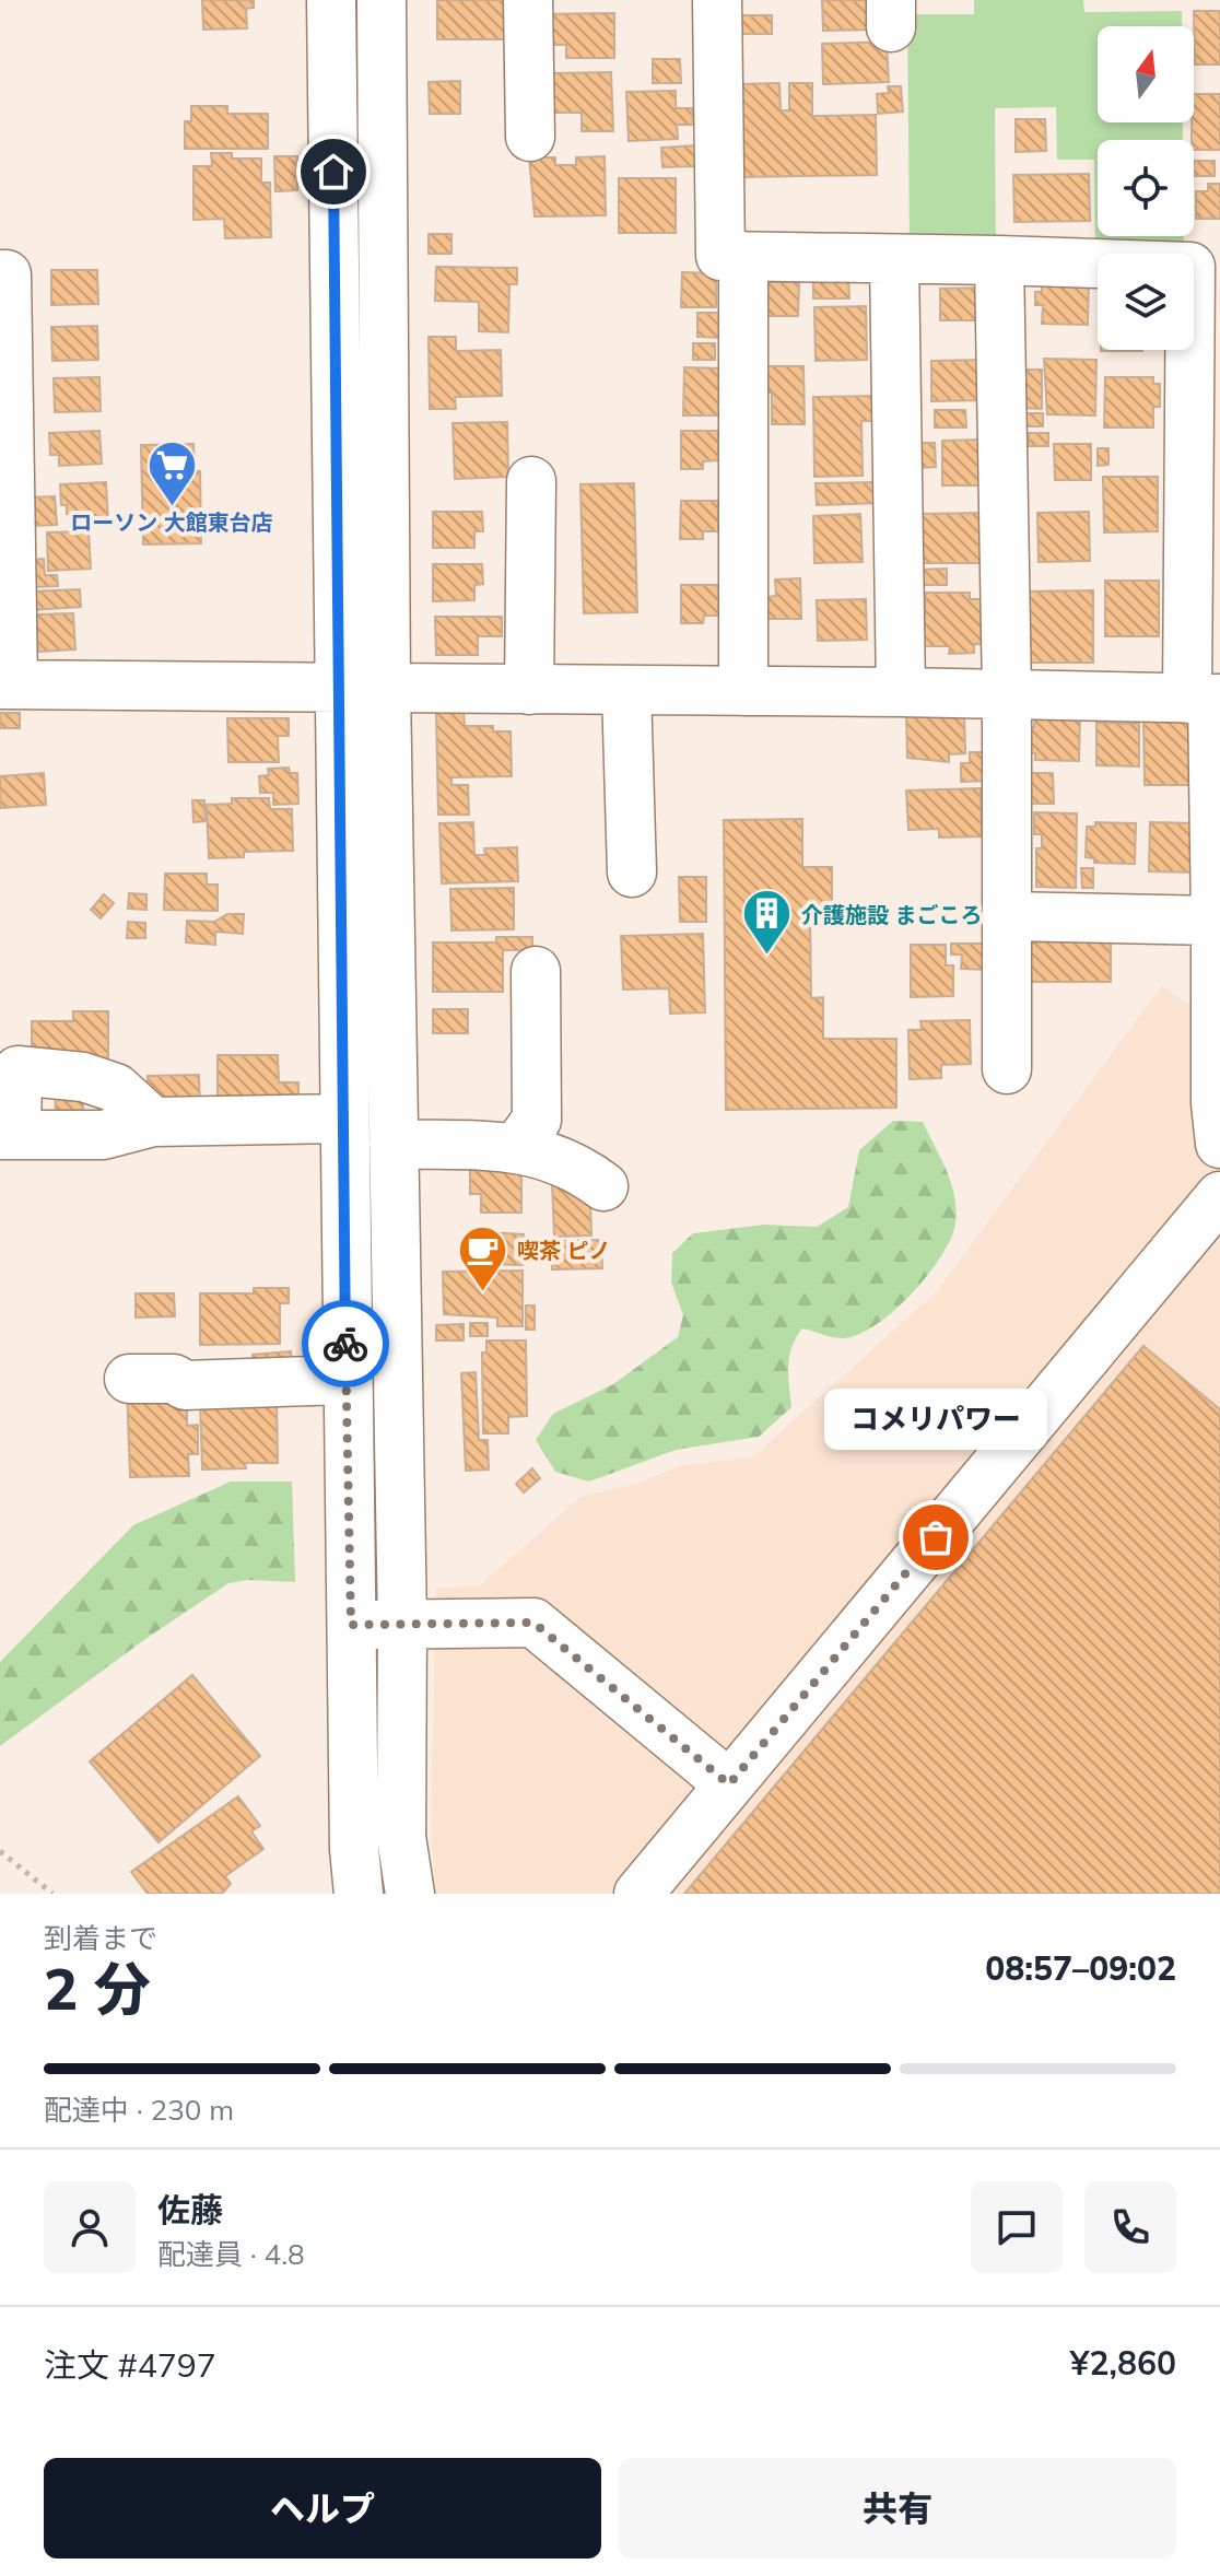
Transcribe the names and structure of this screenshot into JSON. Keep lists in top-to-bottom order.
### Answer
{
  "places": {
    "supermarket": ["ローソン 大館東台店"],
    "building": ["介護施設 まごころ"],
    "cafe": ["喫茶 ピノ"],
    "other": ["コメリパワー"]
  },
  "north": "top",
  "page": {
    "bubble": "コメリパワー",
    "heading": ["2 分", "到着まで", "08:57–09:02"],
    "panel": [
      "佐藤",
      "配達員 · 4.8",
      "注文 #4797",
      "¥2,860"
    ],
    "bar": "配達中 · 230 m",
    "buttons": ["ヘルプ", "共有"]
  }
}
